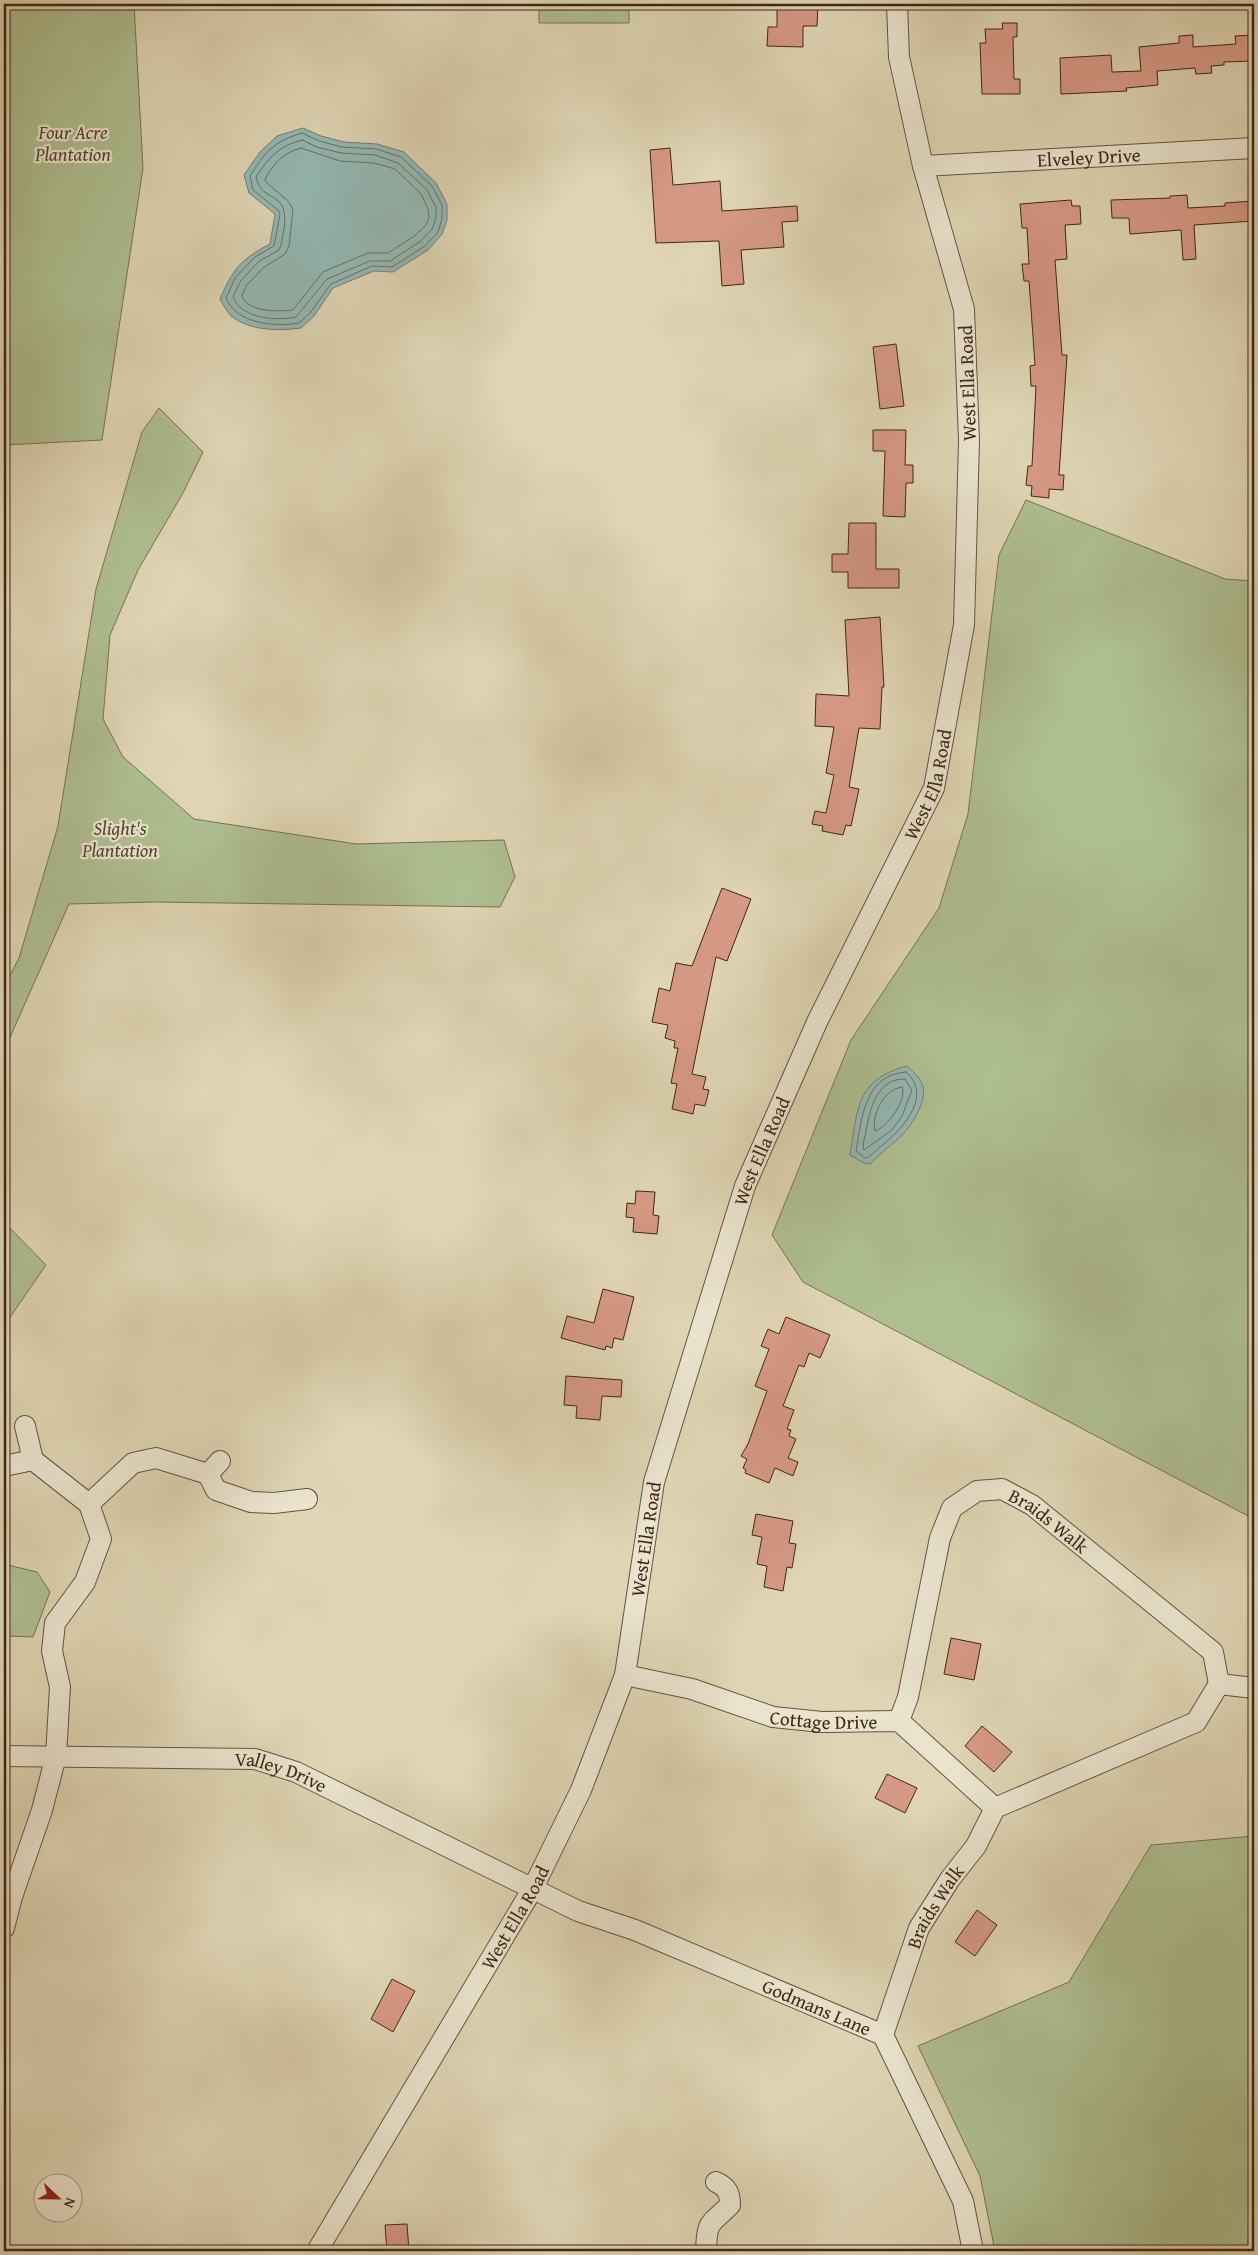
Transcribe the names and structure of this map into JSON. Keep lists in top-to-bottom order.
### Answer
{
  "streets": {
    "street": [
      "Elveley Drive",
      "West Ella Road",
      "Braids Walk",
      "Cottage Drive",
      "Valley Drive",
      "Godmans Lane"
    ]
  },
  "crossings": [
    ["Elveley Drive", "West Ella Road"],
    ["West Ella Road", "Cottage Drive"],
    ["West Ella Road", "Valley Drive"],
    ["West Ella Road", "Godmans Lane"],
    ["Braids Walk", "Cottage Drive"],
    ["Braids Walk", "Godmans Lane"],
    ["Valley Drive", "Godmans Lane"]
  ],
  "parks": ["Four Acre Plantation", "Slight's Plantation"],
  "north": "right"
}
